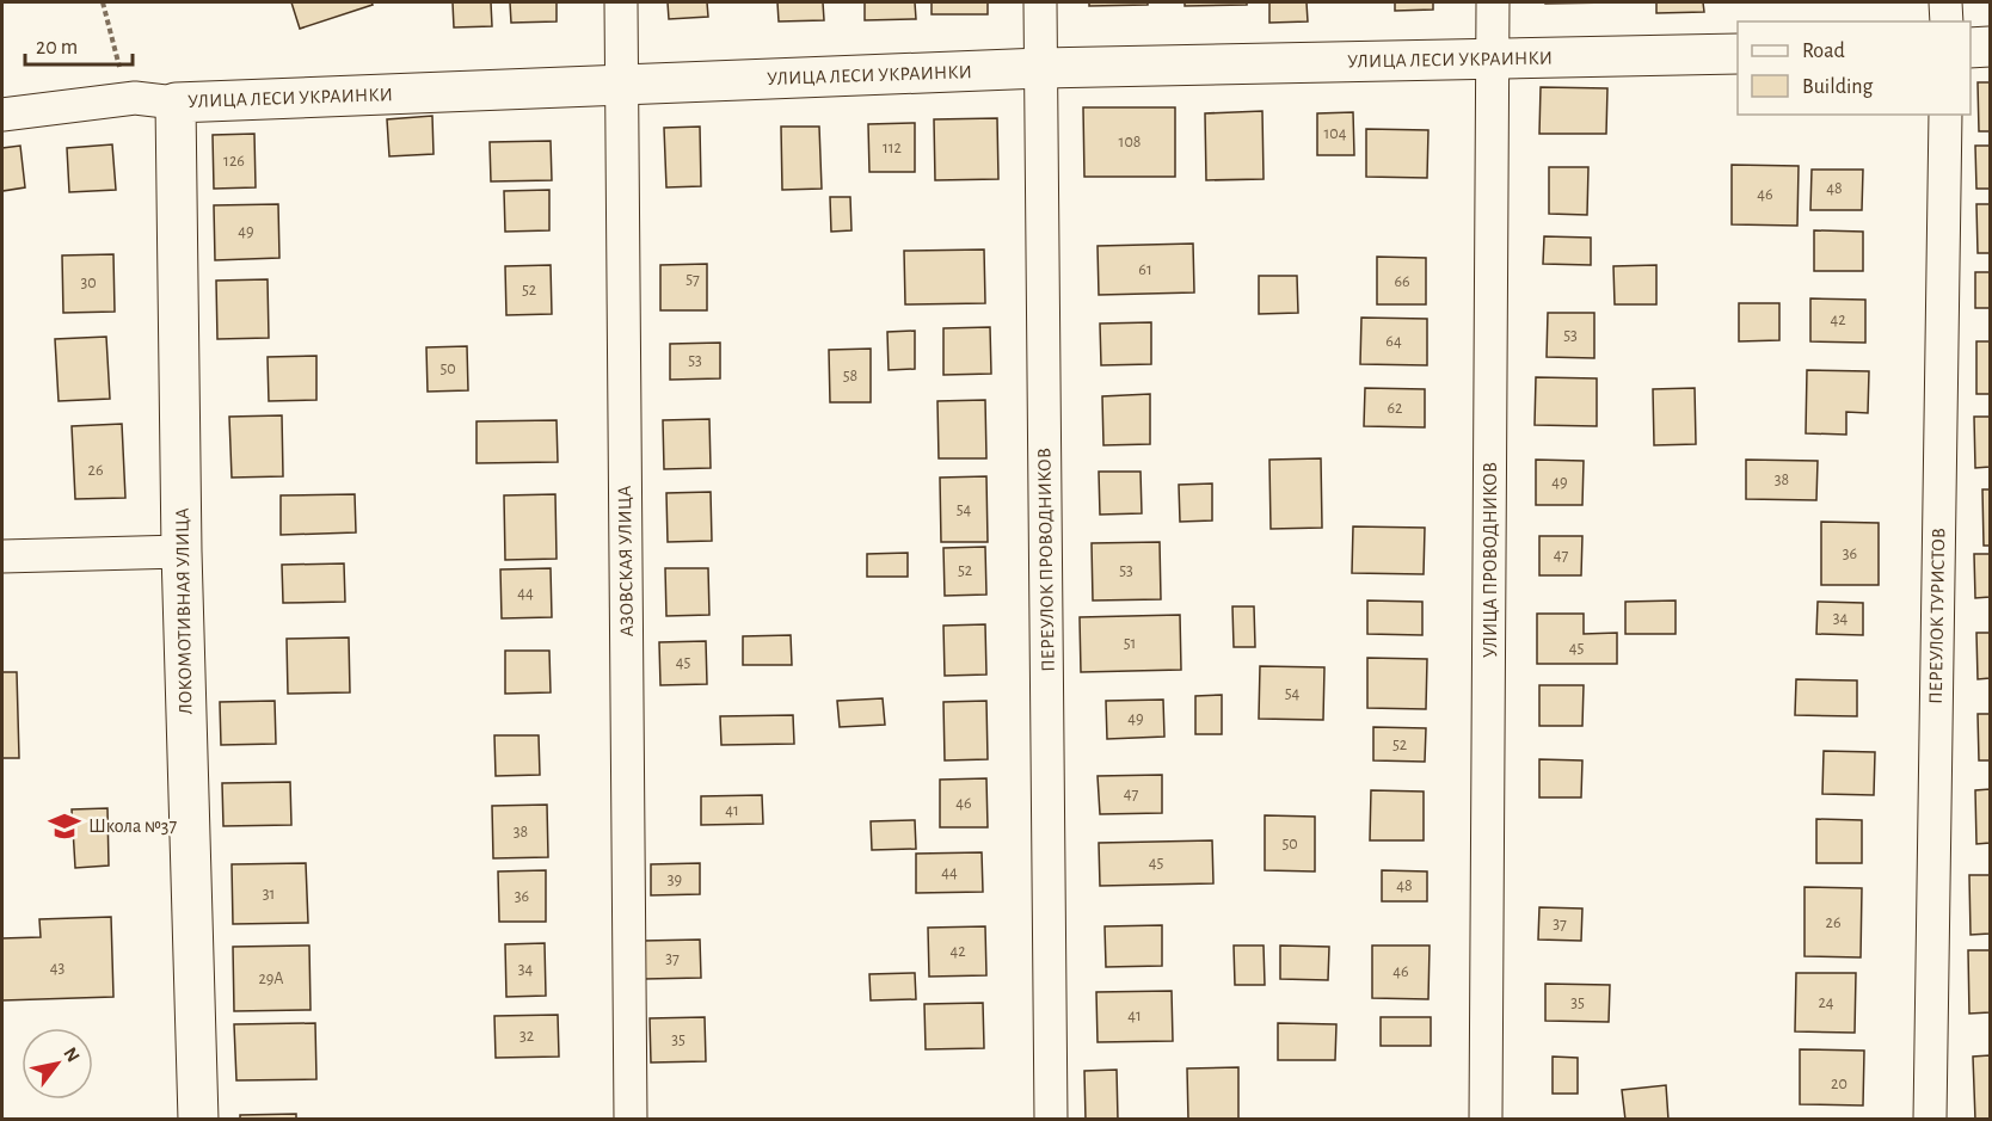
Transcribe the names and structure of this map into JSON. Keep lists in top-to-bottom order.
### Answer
{
  "streets": {
    "main road": ["УЛИЦА ЛЕСИ УКРАИНКИ", "ЛОКОМОТИВНАЯ УЛИЦА"],
    "street": [
      "ПЕРЕУЛОК ПРОВОДНИКОВ",
      "УЛИЦА ПРОВОДНИКОВ",
      "АЗОВСКАЯ УЛИЦА",
      "ПЕРЕУЛОК ТУРИСТОВ"
    ]
  },
  "crossings": [
    ["УЛИЦА ЛЕСИ УКРАИНКИ", "ПЕРЕУЛОК ПРОВОДНИКОВ"],
    ["УЛИЦА ЛЕСИ УКРАИНКИ", "УЛИЦА ПРОВОДНИКОВ"],
    ["УЛИЦА ЛЕСИ УКРАИНКИ", "АЗОВСКАЯ УЛИЦА"],
    ["УЛИЦА ЛЕСИ УКРАИНКИ", "ЛОКОМОТИВНАЯ УЛИЦА"]
  ],
  "places": {
    "school or university": ["Школа №37"]
  },
  "house_numbers": [
    "104",
    "108",
    "112",
    "126",
    "48",
    "46",
    "49",
    "61",
    "57",
    "66",
    "30",
    "52",
    "42",
    "53",
    "64",
    "53",
    "50",
    "58",
    "62",
    "26",
    "38",
    "49",
    "54",
    "36",
    "47",
    "52",
    "53",
    "44",
    "34",
    "51",
    "45",
    "45",
    "54",
    "49",
    "52",
    "47",
    "46",
    "41",
    "38",
    "50",
    "45",
    "44",
    "39",
    "48",
    "31",
    "36",
    "26",
    "37",
    "42",
    "37",
    "43",
    "34",
    "46",
    "29А",
    "35",
    "24",
    "41",
    "32",
    "35",
    "20"
  ],
  "legend": ["Road", "Building"],
  "scale_bar": "20 m",
  "north": "top right"
}
